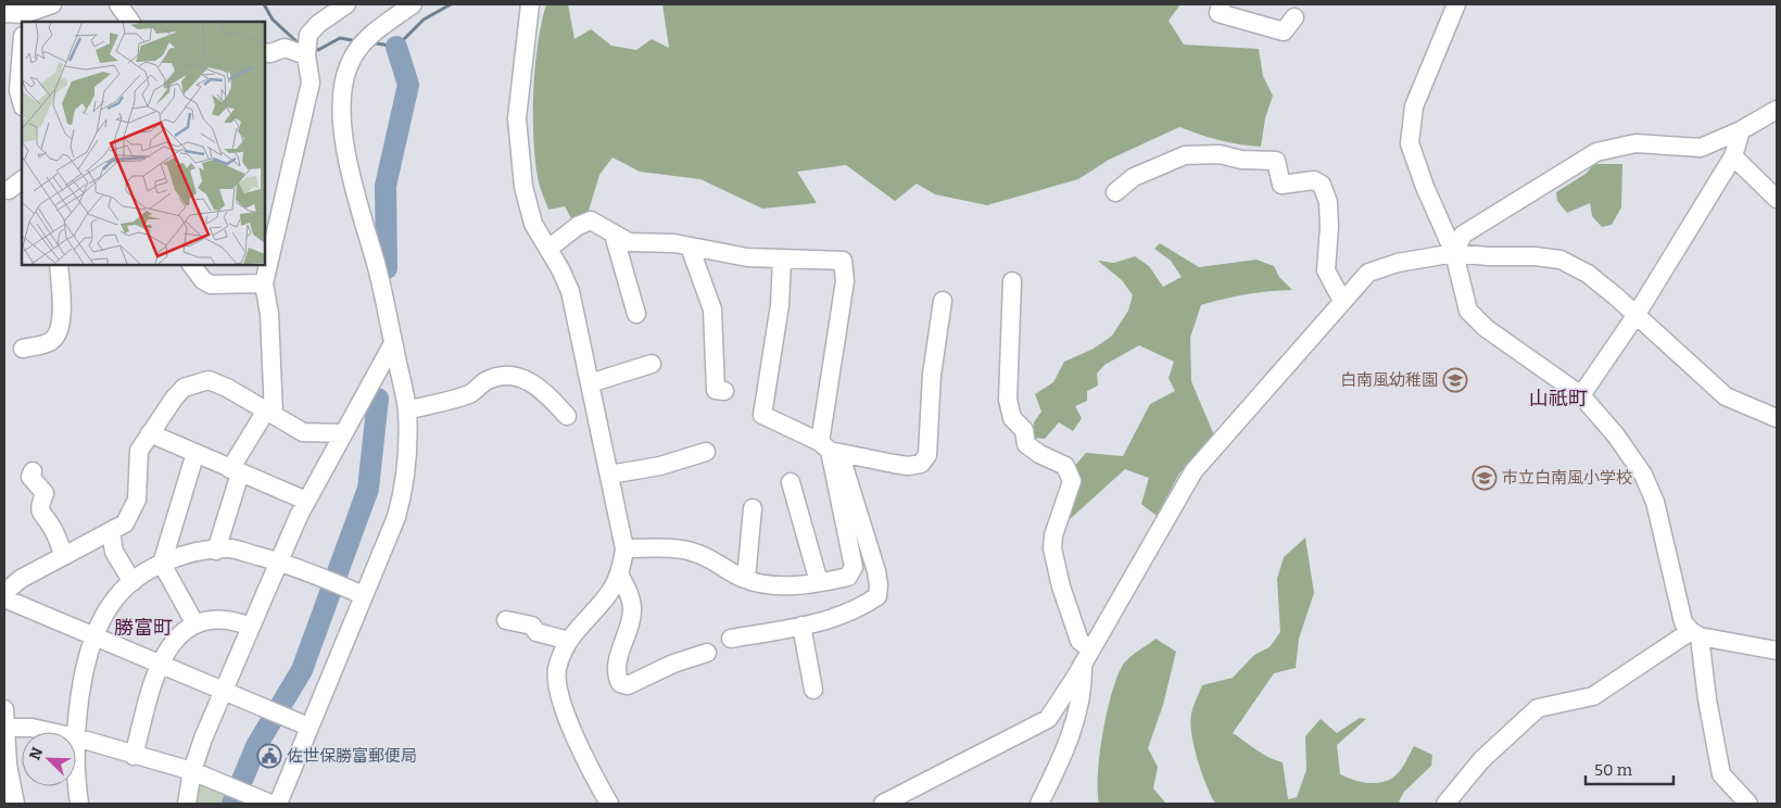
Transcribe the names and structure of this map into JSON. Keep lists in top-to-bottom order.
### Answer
{
  "districts": ["山祇町", "勝富町"],
  "places": {
    "school or university": ["白南風幼稚園", "市立白南風小学校"],
    "public building": ["佐世保勝富郵便局"]
  },
  "scale_bar": "50 m",
  "north": "top left"
}
